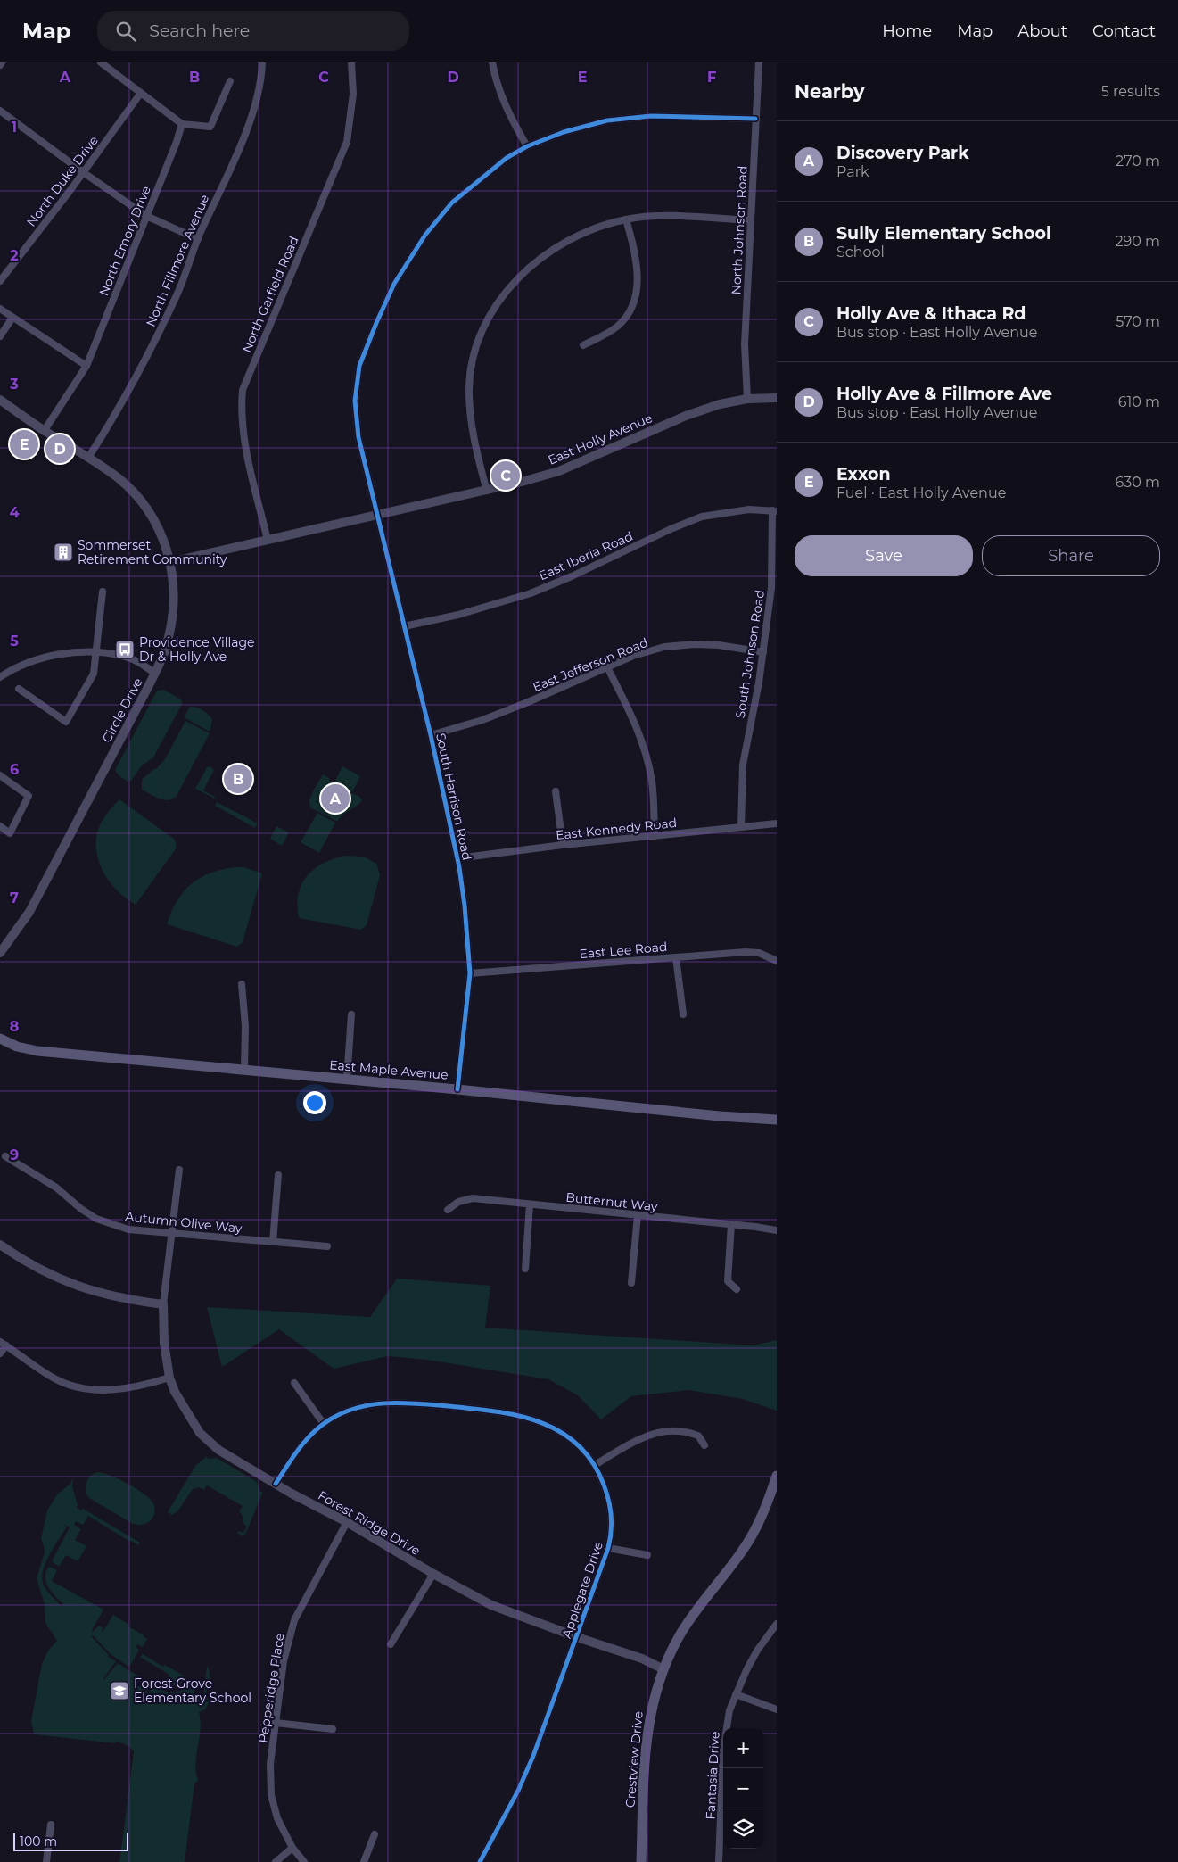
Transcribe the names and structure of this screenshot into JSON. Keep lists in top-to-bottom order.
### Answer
{
  "streets": {
    "main road": ["East Maple Avenue", "Crestview Drive"],
    "street": [
      "North Duke Drive",
      "North Johnson Road",
      "North Emory Drive",
      "North Fillmore Avenue",
      "North Garfield Road",
      "East Holly Avenue",
      "East Iberia Road",
      "South Johnson Road",
      "East Jefferson Road",
      "Circle Drive",
      "South Harrison Road",
      "East Kennedy Road",
      "East Lee Road",
      "Butternut Way",
      "Autumn Olive Way",
      "Forest Ridge Drive",
      "Applegate Drive",
      "Pepperidge Place",
      "Fantasia Drive"
    ]
  },
  "crossings": [
    ["North Johnson Road", "East Holly Avenue"],
    ["North Johnson Road", "South Harrison Road"],
    ["North Fillmore Avenue", "Circle Drive"],
    ["North Garfield Road", "East Holly Avenue"],
    ["East Holly Avenue", "Circle Drive"],
    ["East Holly Avenue", "South Harrison Road"],
    ["East Iberia Road", "South Johnson Road"],
    ["East Iberia Road", "South Harrison Road"],
    ["South Johnson Road", "East Jefferson Road"],
    ["South Johnson Road", "East Kennedy Road"],
    ["East Jefferson Road", "South Harrison Road"],
    ["South Harrison Road", "East Kennedy Road"],
    ["South Harrison Road", "East Lee Road"],
    ["South Harrison Road", "East Maple Avenue"],
    ["Forest Ridge Drive", "Applegate Drive"],
    ["Forest Ridge Drive", "Pepperidge Place"],
    ["Forest Ridge Drive", "Crestview Drive"]
  ],
  "places": {
    "building": ["Sommerset Retirement Community"],
    "bus stop": ["Providence Village Dr & Holly Ave"],
    "school or university": ["Forest Grove Elementary School"]
  },
  "scale_bar": "100 m",
  "page": {
    "header": "Map",
    "search": "Search here",
    "nav": [
      "Home",
      "Map",
      "About",
      "Contact"
    ],
    "heading": ["Nearby", "5 results"],
    "list": [
      {
        "mark": "A",
        "name": "Discovery Park",
        "note": "Park",
        "value": "270 m"
      },
      {
        "mark": "B",
        "name": "Sully Elementary School",
        "note": "School",
        "value": "290 m"
      },
      {
        "mark": "C",
        "name": "Holly Ave & Ithaca Rd",
        "note": "Bus stop · East Holly Avenue",
        "value": "570 m"
      },
      {
        "mark": "D",
        "name": "Holly Ave & Fillmore Ave",
        "note": "Bus stop · East Holly Avenue",
        "value": "610 m"
      },
      {
        "mark": "E",
        "name": "Exxon",
        "note": "Fuel · East Holly Avenue",
        "value": "630 m"
      }
    ],
    "pins": [
      "E",
      "D",
      "C",
      "B",
      "A"
    ],
    "buttons": ["Save", "Share"],
    "map_buttons": ["+", "−"],
    "scale": "100 m"
  },
  "grid": {
    "columns": [
      "A",
      "B",
      "C",
      "D",
      "E",
      "F"
    ],
    "rows": [
      "1",
      "2",
      "3",
      "4",
      "5",
      "6",
      "7",
      "8",
      "9"
    ]
  }
}
